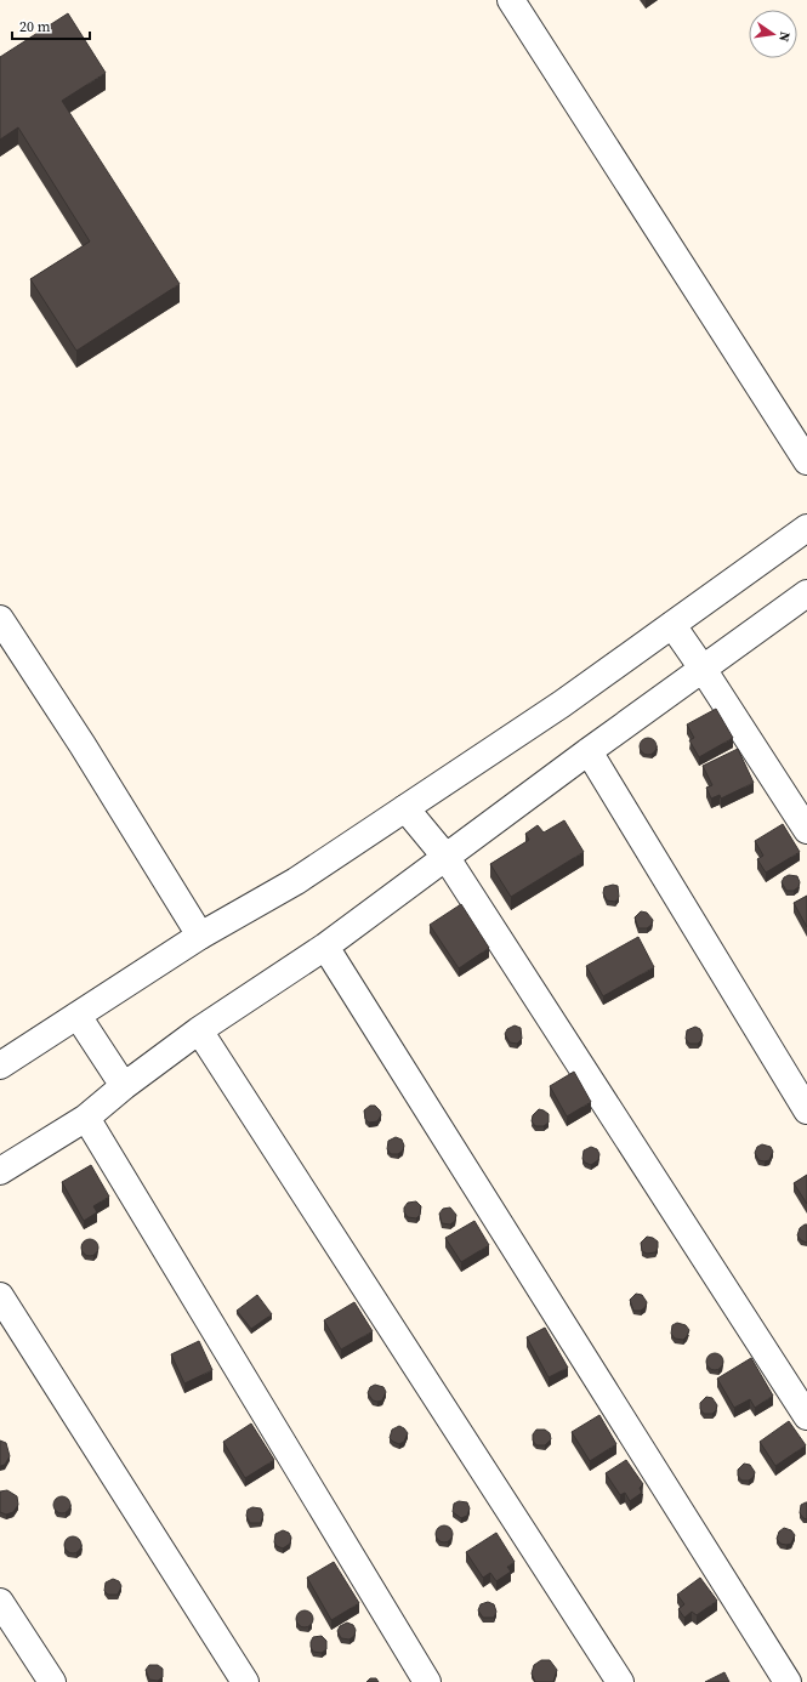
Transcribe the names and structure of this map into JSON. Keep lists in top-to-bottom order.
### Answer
{
  "scale_bar": "20 m",
  "north": "right"
}
